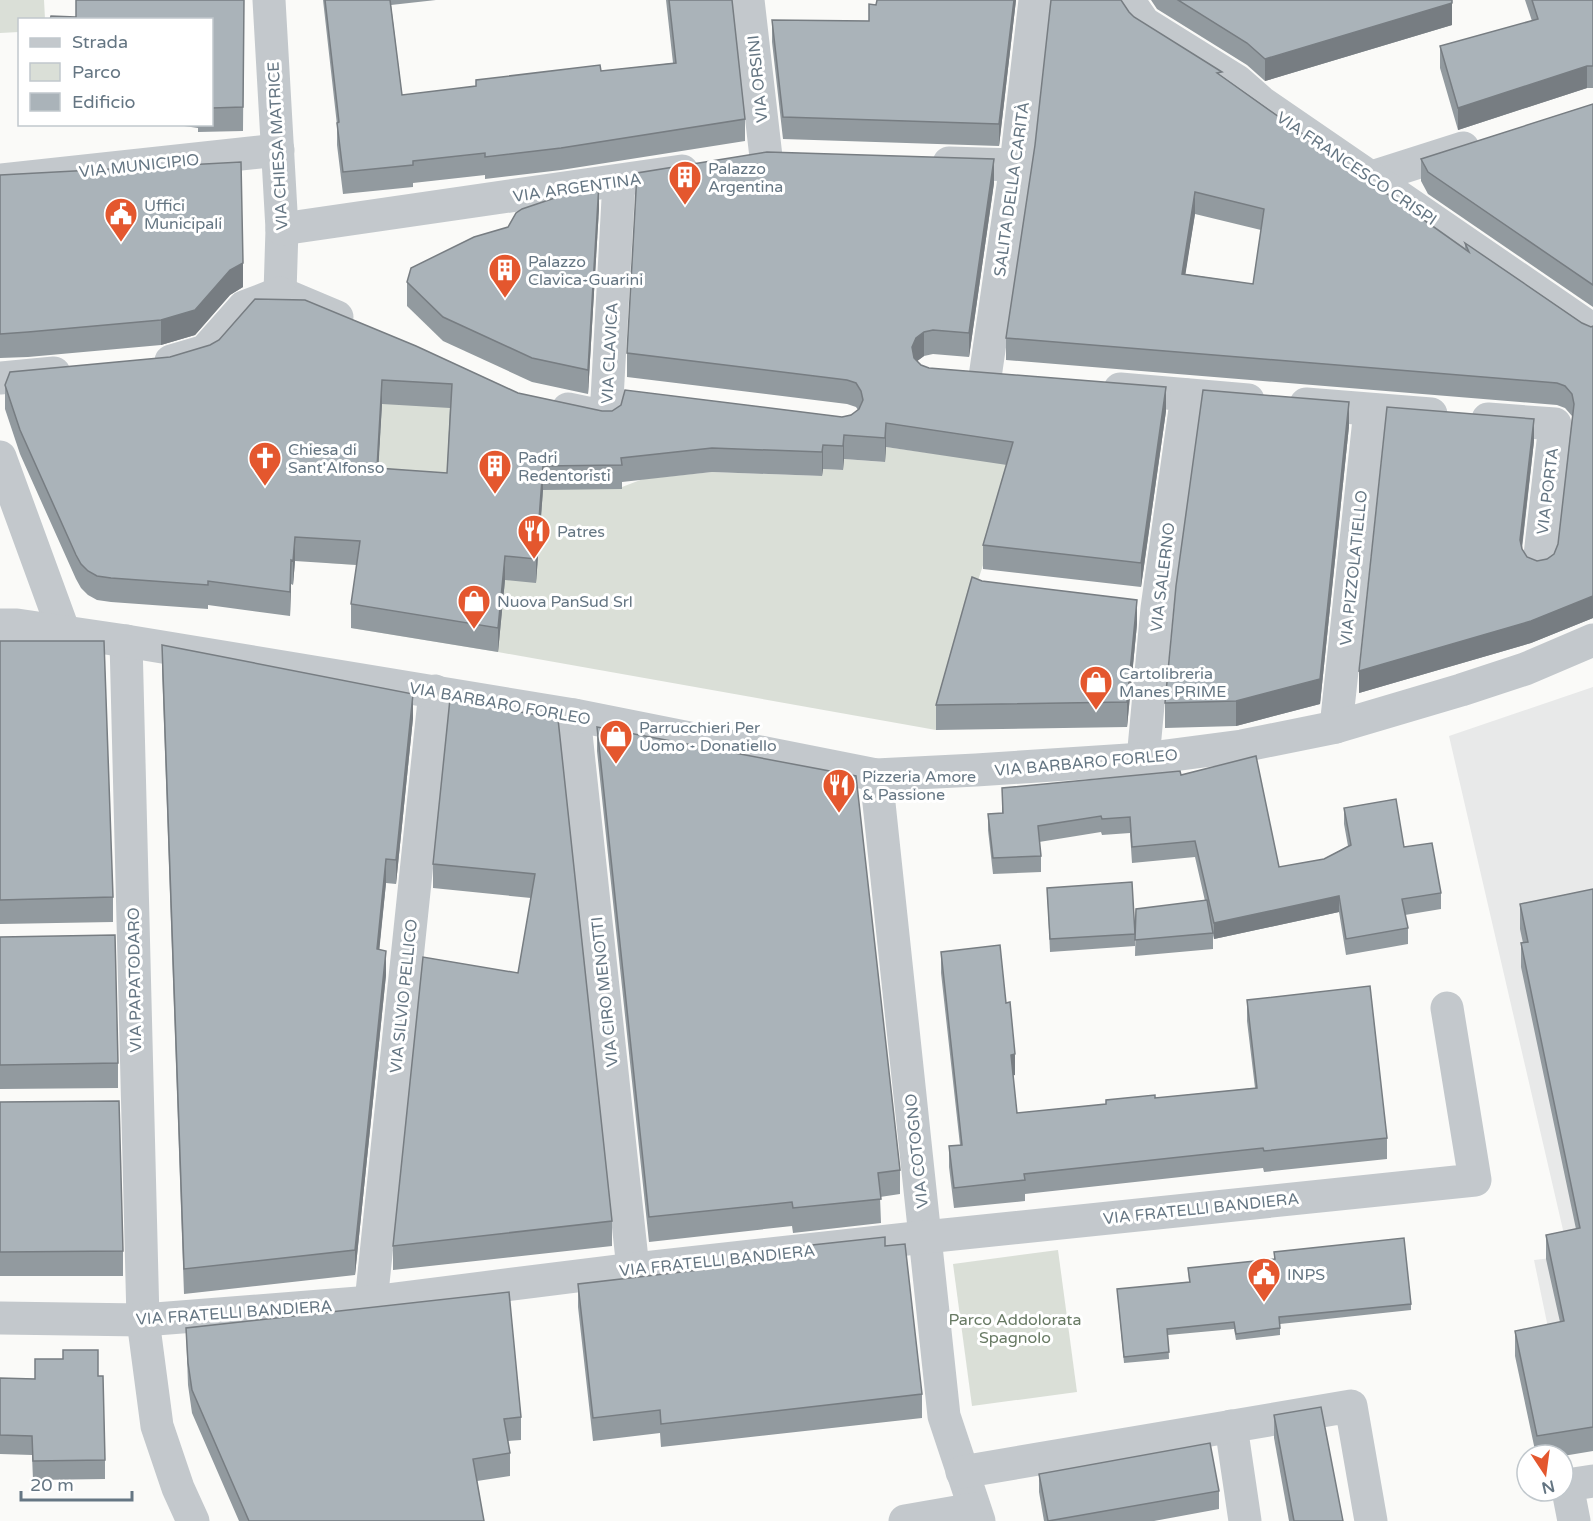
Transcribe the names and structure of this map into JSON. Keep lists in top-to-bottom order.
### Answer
{
  "streets": {
    "street": [
      "VIA ORSINI",
      "VIA CHIESA MATRICE",
      "VIA MUNICIPIO",
      "VIA FRANCESCO CRISPI",
      "VIA ARGENTINA",
      "SALITA DELLA CARITÀ",
      "VIA CLAVICA",
      "VIA PORTA",
      "VIA PIZZOLATIELLO",
      "VIA SALERNO",
      "VIA BARBARO FORLEO",
      "VIA PAPATODARO",
      "VIA CIRO MENOTTI",
      "VIA SILVIO PELLICO",
      "VIA COTOGNO",
      "VIA FRATELLI BANDIERA"
    ]
  },
  "crossings": [
    ["VIA ORSINI", "VIA ARGENTINA"],
    ["VIA CHIESA MATRICE", "VIA MUNICIPIO"],
    ["VIA CHIESA MATRICE", "VIA ARGENTINA"],
    ["VIA ARGENTINA", "VIA CLAVICA"],
    ["VIA PORTA", "VIA PIZZOLATIELLO"],
    ["VIA PIZZOLATIELLO", "VIA BARBARO FORLEO"],
    ["VIA SALERNO", "VIA BARBARO FORLEO"],
    ["VIA BARBARO FORLEO", "VIA PAPATODARO"],
    ["VIA BARBARO FORLEO", "VIA CIRO MENOTTI"],
    ["VIA BARBARO FORLEO", "VIA SILVIO PELLICO"],
    ["VIA BARBARO FORLEO", "VIA COTOGNO"],
    ["VIA PAPATODARO", "VIA FRATELLI BANDIERA"],
    ["VIA CIRO MENOTTI", "VIA FRATELLI BANDIERA"],
    ["VIA SILVIO PELLICO", "VIA FRATELLI BANDIERA"],
    ["VIA COTOGNO", "VIA FRATELLI BANDIERA"]
  ],
  "parks": ["Parco Addolorata Spagnolo"],
  "places": {
    "building": ["Palazzo Argentina", "Palazzo Clavica-Guarini", "Padri Redentoristi"],
    "public building": ["Uffici Municipali", "INPS"],
    "church": ["Chiesa di Sant'Alfonso"],
    "restaurant": ["Patres", "Pizzeria Amore & Passione"],
    "shop": ["Nuova PanSud Srl", "Cartolibreria Manes PRIME", "Parrucchieri Per Uomo - Donatiello"]
  },
  "legend": ["Strada", "Parco", "Edificio"],
  "scale_bar": "20 m",
  "north": "bottom"
}
